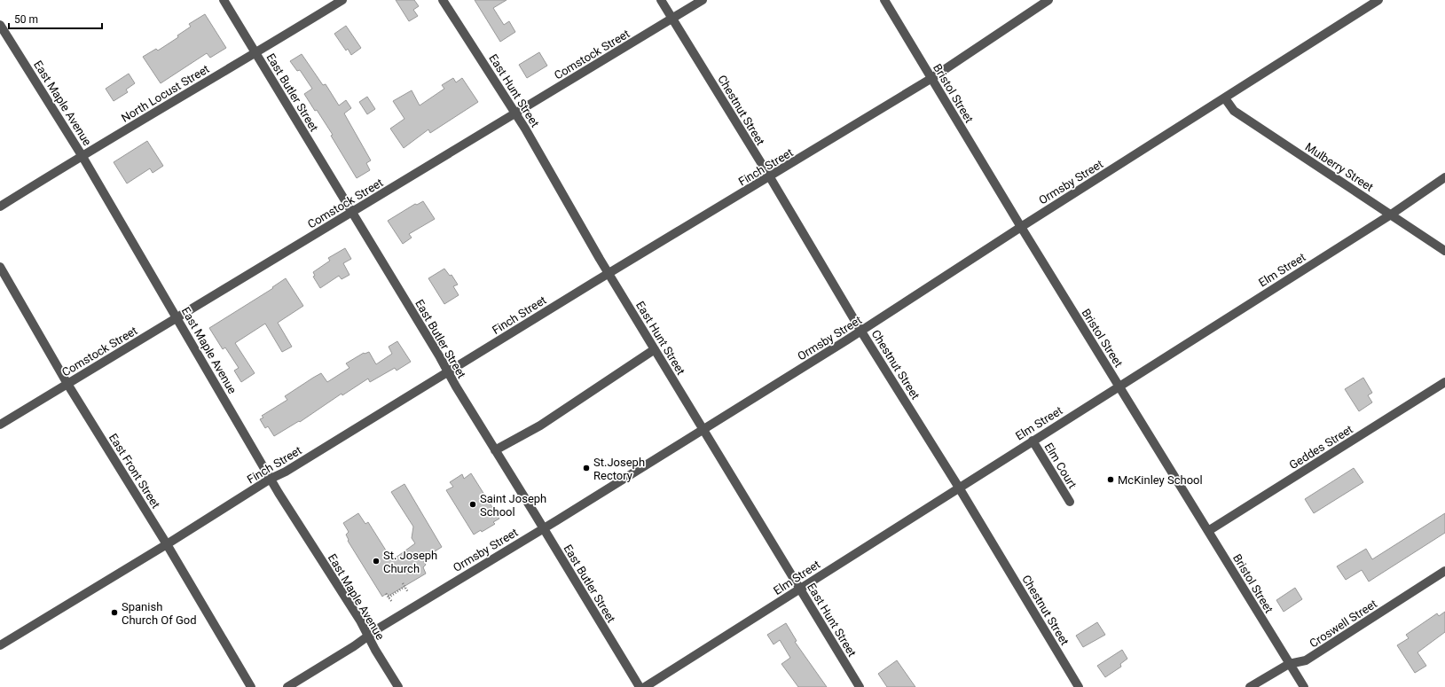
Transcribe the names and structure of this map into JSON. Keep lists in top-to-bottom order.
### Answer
{
  "streets": {
    "street": [
      "Comstock Street",
      "East Hunt Street",
      "East Butler Street",
      "North Locust Street",
      "Bristol Street",
      "East Maple Avenue",
      "Chestnut Street",
      "Finch Street",
      "Mulberry Street",
      "Ormsby Street",
      "Elm Street",
      "Geddes Street",
      "Elm Court",
      "East Front Street",
      "Croswell Street"
    ]
  },
  "crossings": [
    ["Comstock Street", "East Hunt Street"],
    ["Comstock Street", "East Butler Street"],
    ["Comstock Street", "East Maple Avenue"],
    ["Comstock Street", "Chestnut Street"],
    ["Comstock Street", "East Front Street"],
    ["East Hunt Street", "Finch Street"],
    ["East Hunt Street", "Ormsby Street"],
    ["East Hunt Street", "Elm Street"],
    ["East Butler Street", "North Locust Street"],
    ["East Butler Street", "Finch Street"],
    ["East Butler Street", "Ormsby Street"],
    ["North Locust Street", "East Maple Avenue"],
    ["Bristol Street", "Finch Street"],
    ["Bristol Street", "Ormsby Street"],
    ["Bristol Street", "Elm Street"],
    ["Bristol Street", "Geddes Street"],
    ["Bristol Street", "Croswell Street"],
    ["East Maple Avenue", "Finch Street"],
    ["East Maple Avenue", "Ormsby Street"],
    ["Chestnut Street", "Finch Street"],
    ["Chestnut Street", "Ormsby Street"],
    ["Chestnut Street", "Elm Street"],
    ["Finch Street", "East Front Street"],
    ["Mulberry Street", "Ormsby Street"],
    ["Mulberry Street", "Elm Street"],
    ["Elm Street", "Elm Court"]
  ],
  "places": [
    "St.Joseph Rectory",
    "McKinley School",
    "Saint Joseph School",
    "St. Joseph Church",
    "Spanish Church Of God"
  ],
  "scale_bar": "50 m"
}
